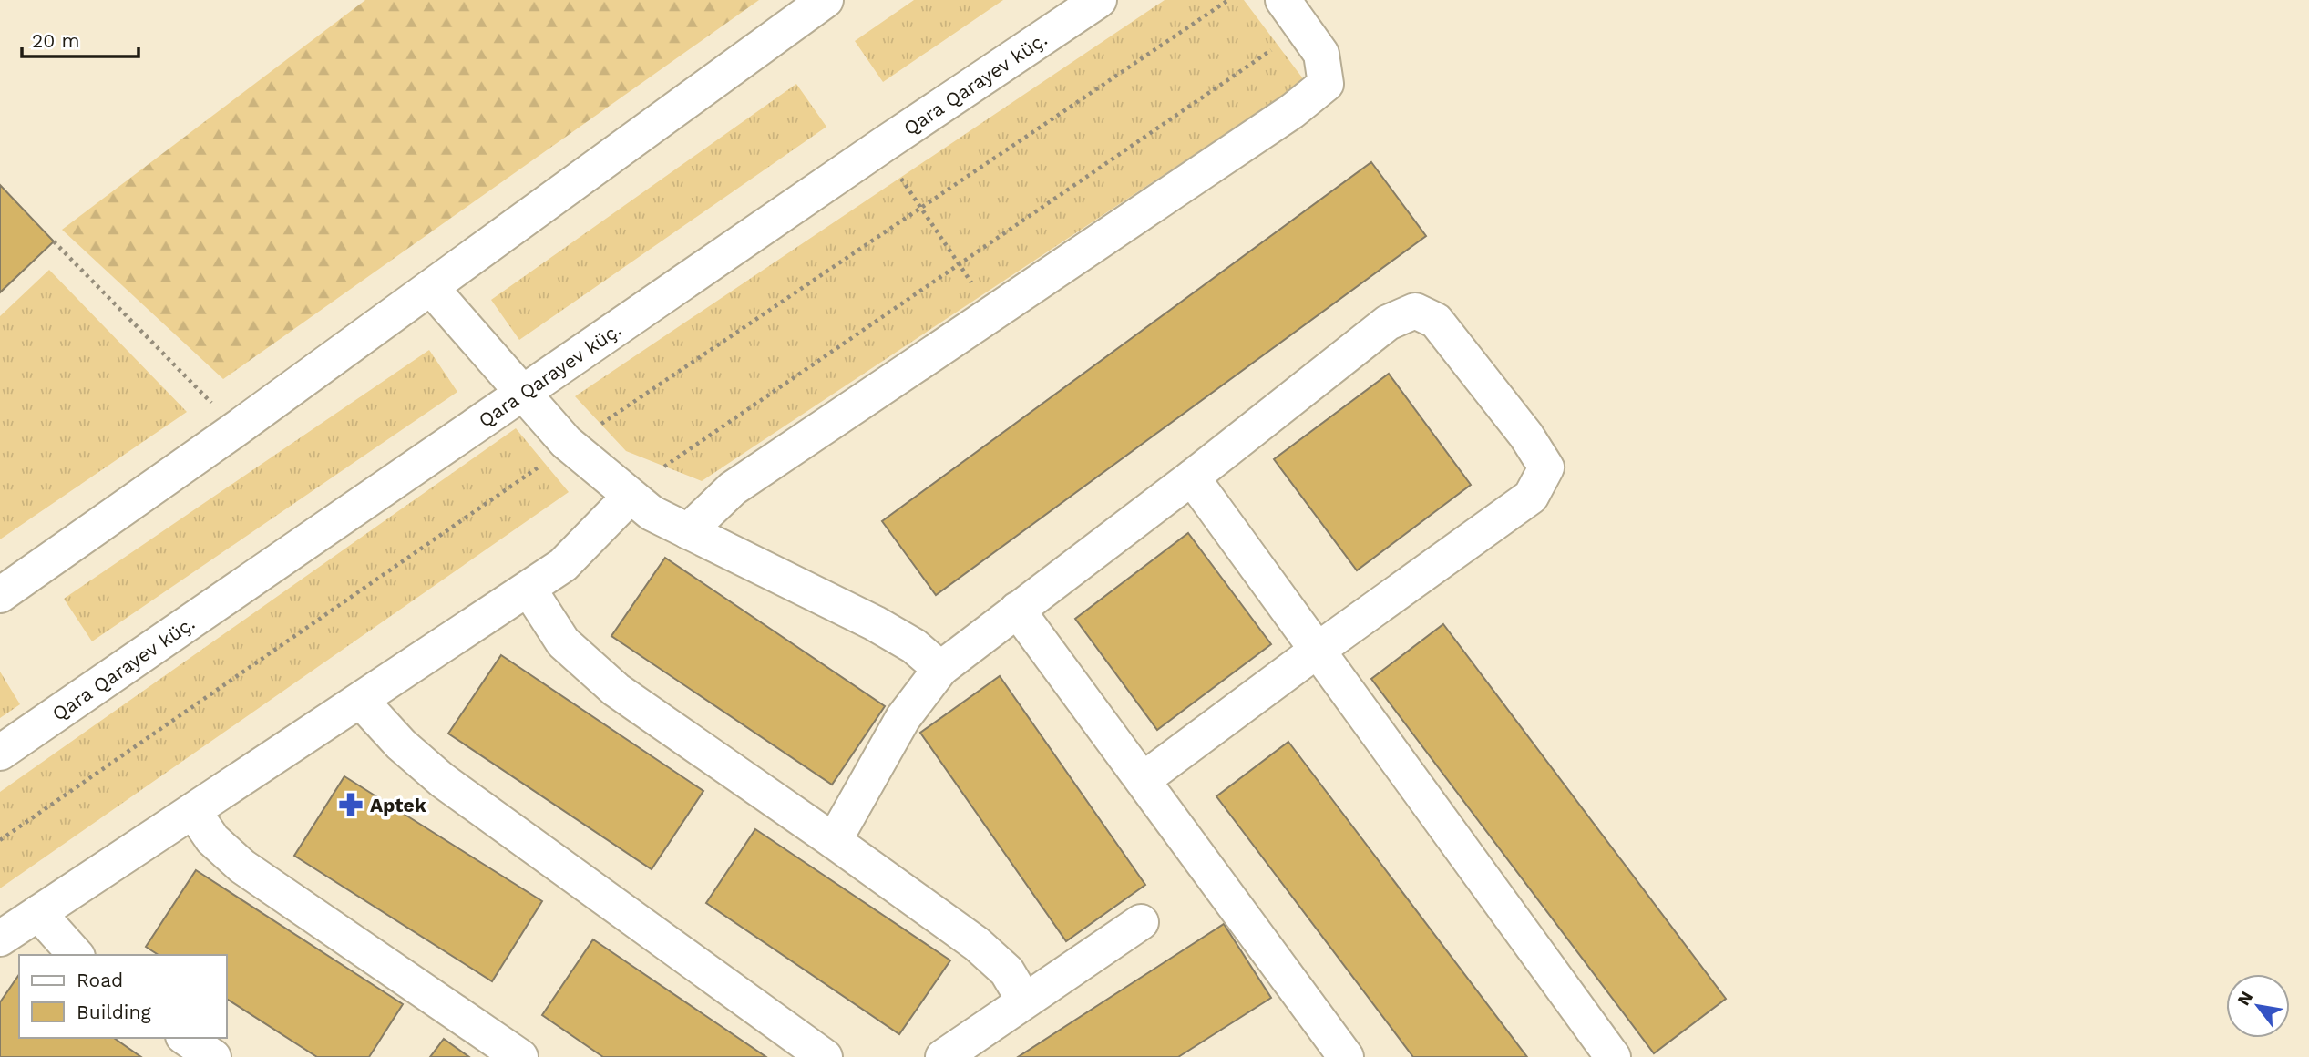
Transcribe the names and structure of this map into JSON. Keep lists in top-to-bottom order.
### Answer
{
  "streets": {
    "street": ["Qara Qarayev küç."]
  },
  "places": {
    "pharmacy": ["Aptek"]
  },
  "legend": ["Road", "Building"],
  "scale_bar": "20 m",
  "north": "top left"
}
